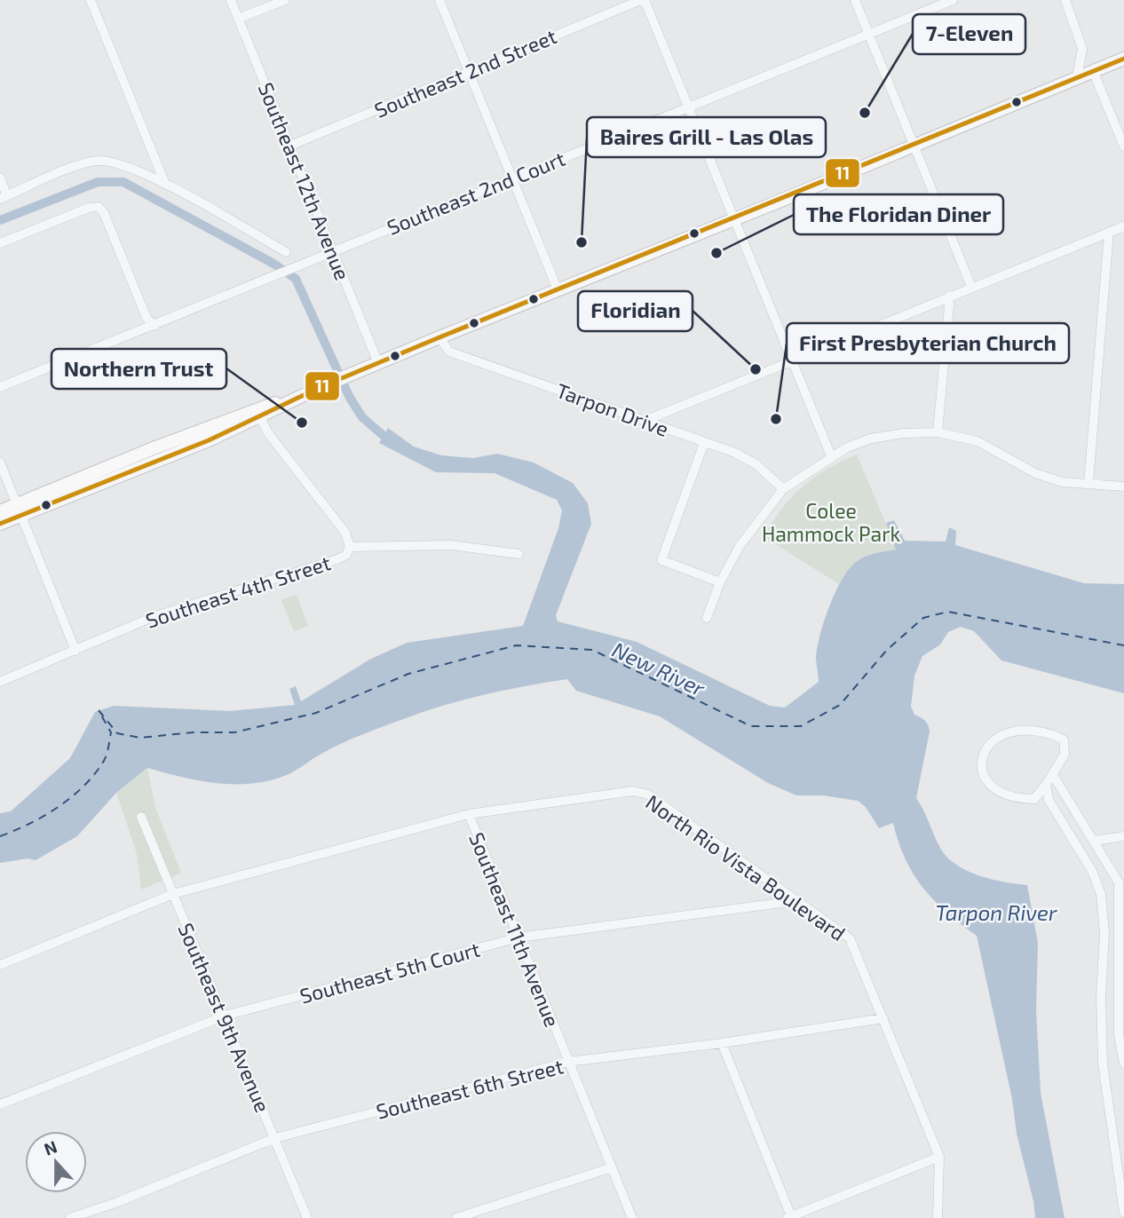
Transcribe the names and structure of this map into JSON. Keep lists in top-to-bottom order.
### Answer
{
  "streets": {
    "street": [
      "Southeast 2nd Street",
      "Southeast 12th Avenue",
      "Southeast 2nd Court",
      "Tarpon Drive",
      "Southeast 4th Street",
      "North Rio Vista Boulevard",
      "Southeast 11th Avenue",
      "Southeast 5th Court",
      "Southeast 9th Avenue",
      "Southeast 6th Street"
    ]
  },
  "crossings": [
    ["Southeast 2nd Street", "Southeast 12th Avenue"],
    ["Southeast 12th Avenue", "Southeast 2nd Court"],
    ["North Rio Vista Boulevard", "Southeast 11th Avenue"],
    ["North Rio Vista Boulevard", "Southeast 5th Court"],
    ["North Rio Vista Boulevard", "Southeast 9th Avenue"],
    ["North Rio Vista Boulevard", "Southeast 6th Street"],
    ["Southeast 11th Avenue", "Southeast 5th Court"],
    ["Southeast 11th Avenue", "Southeast 6th Street"],
    ["Southeast 5th Court", "Southeast 9th Avenue"],
    ["Southeast 9th Avenue", "Southeast 6th Street"]
  ],
  "water": ["New River", "Tarpon River"],
  "parks": ["Colee Hammock Park"],
  "places": [
    "7-Eleven",
    "Baires Grill - Las Olas",
    "The Floridan Diner",
    "Floridian",
    "First Presbyterian Church",
    "Northern Trust"
  ],
  "lines": ["transit line 11"],
  "north": "top"
}
